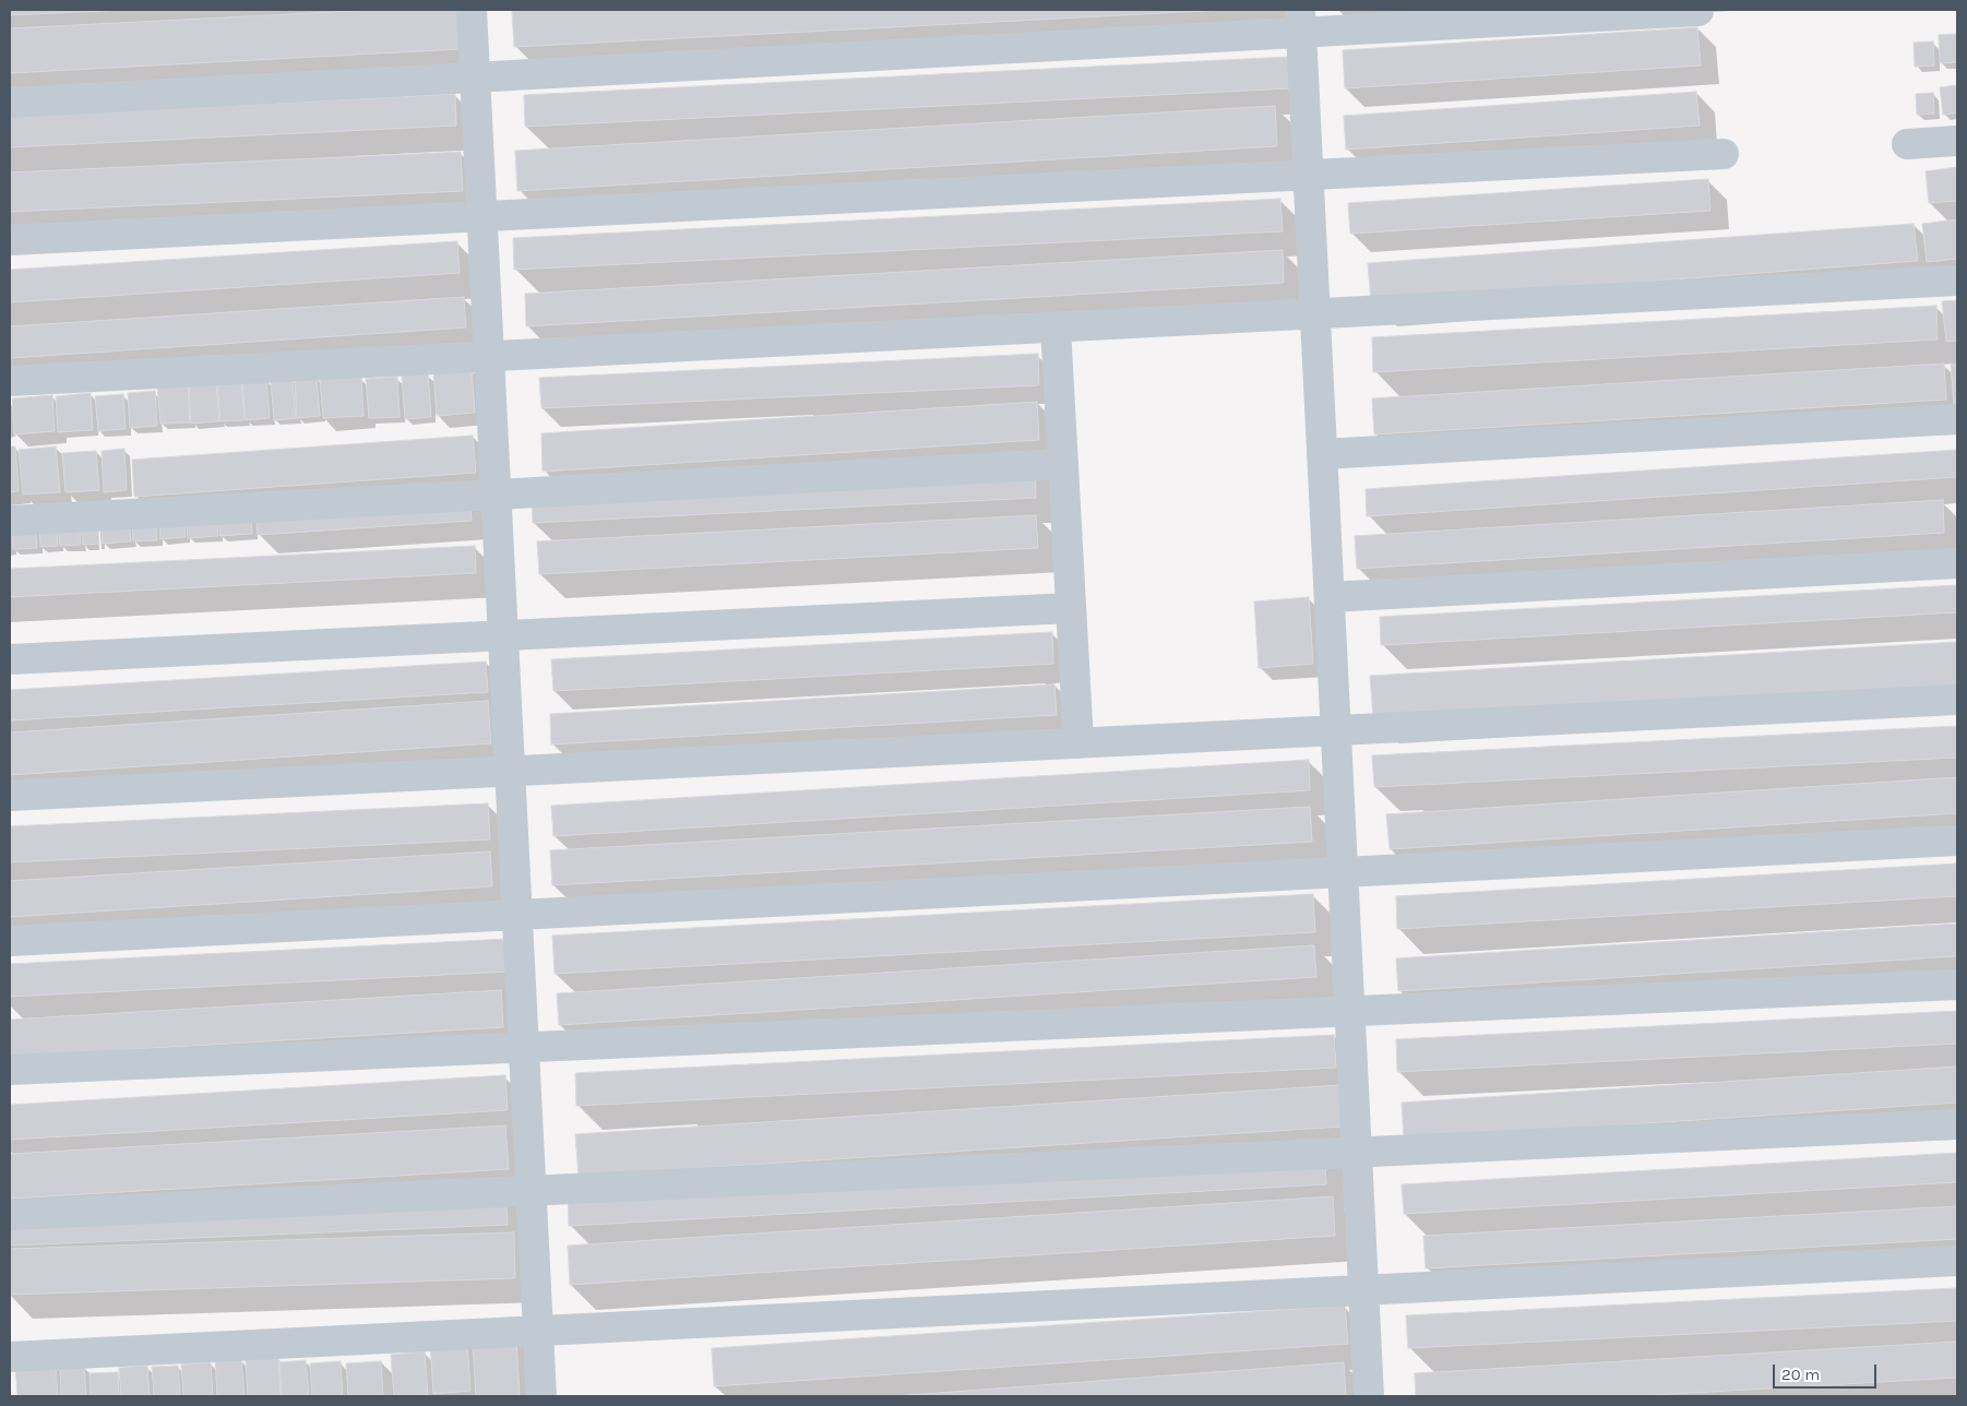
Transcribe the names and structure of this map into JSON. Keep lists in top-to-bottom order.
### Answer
{
  "scale_bar": "20 m"
}
